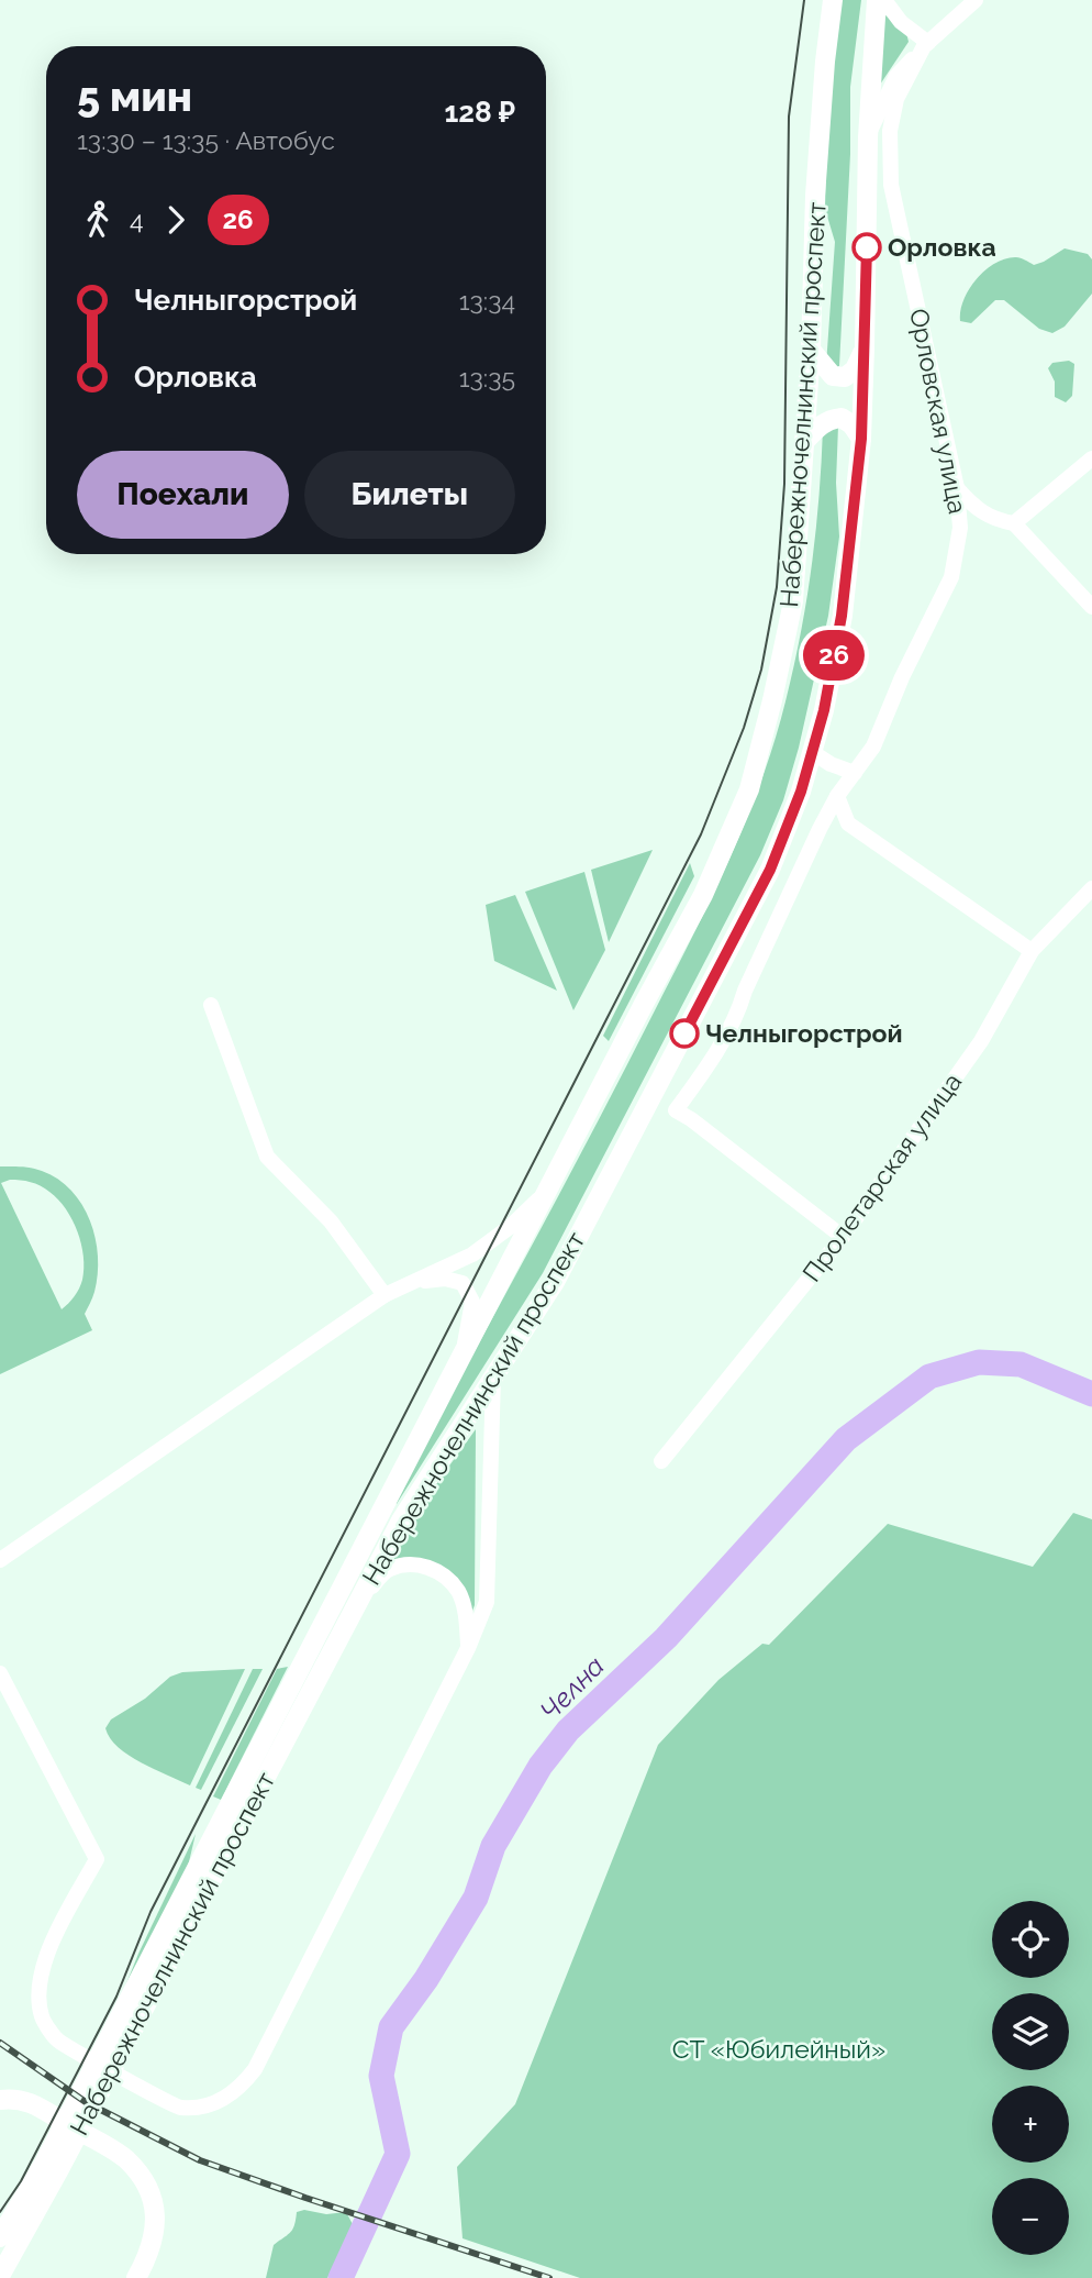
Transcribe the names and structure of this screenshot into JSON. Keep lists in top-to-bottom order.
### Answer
{
  "streets": {
    "main road": ["Набережночелнинский проспект"],
    "street": ["Орловская улица", "Пролетарская улица"]
  },
  "crossings": [
    ["Орловская улица", "Пролетарская улица"]
  ],
  "water": ["Челна"],
  "parks": ["СТ «Юбилейный»"],
  "places": ["Орловка", "Челныгорстрой"],
  "lines": ["bus line 26"],
  "page": {
    "on_map": "26",
    "heading": ["5 мин", "13:30 – 13:35 · Автобус", "128 ₽"],
    "legs": ["4", "26"],
    "list": [
      {
        "name": "Челныгорстрой",
        "value": "13:34"
      },
      {
        "name": "Орловка",
        "value": "13:35"
      }
    ],
    "buttons": ["Поехали", "Билеты"],
    "map_buttons": ["+", "−"]
  }
}
